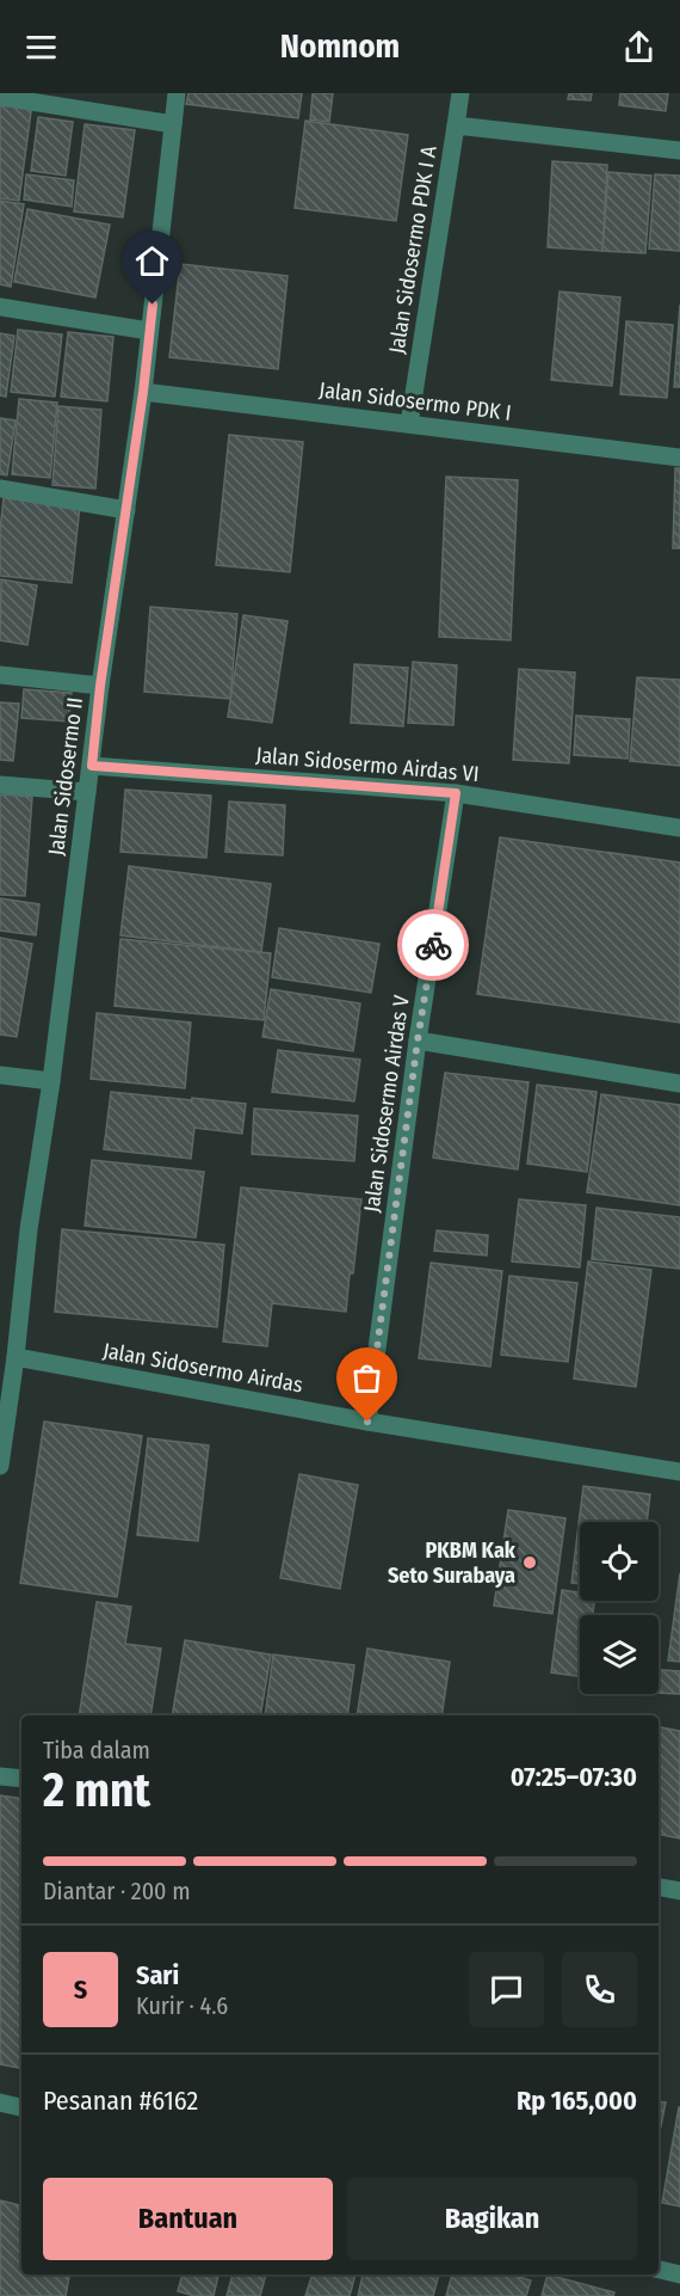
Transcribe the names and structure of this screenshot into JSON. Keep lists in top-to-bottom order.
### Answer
{
  "streets": {
    "street": [
      "Jalan Sidosermo PDK I A",
      "Jalan Sidosermo PDK I",
      "Jalan Sidosermo Airdas VI",
      "Jalan Sidosermo II",
      "Jalan Sidosermo Airdas V",
      "Jalan Sidosermo Airdas"
    ]
  },
  "crossings": [
    ["Jalan Sidosermo PDK I A", "Jalan Sidosermo PDK I"],
    ["Jalan Sidosermo PDK I", "Jalan Sidosermo II"],
    ["Jalan Sidosermo Airdas VI", "Jalan Sidosermo II"],
    ["Jalan Sidosermo Airdas VI", "Jalan Sidosermo Airdas V"],
    ["Jalan Sidosermo II", "Jalan Sidosermo Airdas"],
    ["Jalan Sidosermo Airdas V", "Jalan Sidosermo Airdas"]
  ],
  "places": ["PKBM Kak Seto Surabaya"],
  "page": {
    "header": "Nomnom",
    "heading": ["2 mnt", "Tiba dalam", "07:25–07:30"],
    "panel": [
      "Sari",
      "Kurir · 4.6",
      "Pesanan #6162",
      "Rp 165,000"
    ],
    "bar": "Diantar · 200 m",
    "round": "S",
    "buttons": ["Bantuan", "Bagikan"]
  }
}
